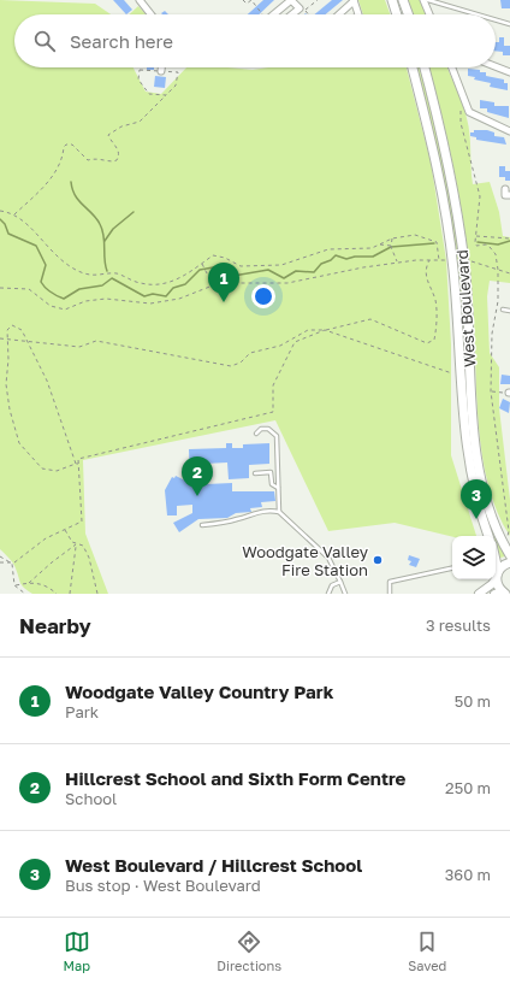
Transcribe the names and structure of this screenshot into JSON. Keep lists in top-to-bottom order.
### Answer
{
  "streets": {
    "main road": ["West Boulevard"]
  },
  "places": ["Woodgate Valley Fire Station"],
  "page": {
    "search": "Search here",
    "pins": ["1", "2", "3"],
    "heading": ["Nearby", "3 results"],
    "list": [
      {
        "mark": "1",
        "name": "Woodgate Valley Country Park",
        "note": "Park",
        "value": "50 m"
      },
      {
        "mark": "2",
        "name": "Hillcrest School and Sixth Form Centre",
        "note": "School",
        "value": "250 m"
      },
      {
        "mark": "3",
        "name": "West Boulevard / Hillcrest School",
        "note": "Bus stop · West Boulevard",
        "value": "360 m"
      }
    ],
    "nav": ["Map", "Directions", "Saved"]
  }
}
